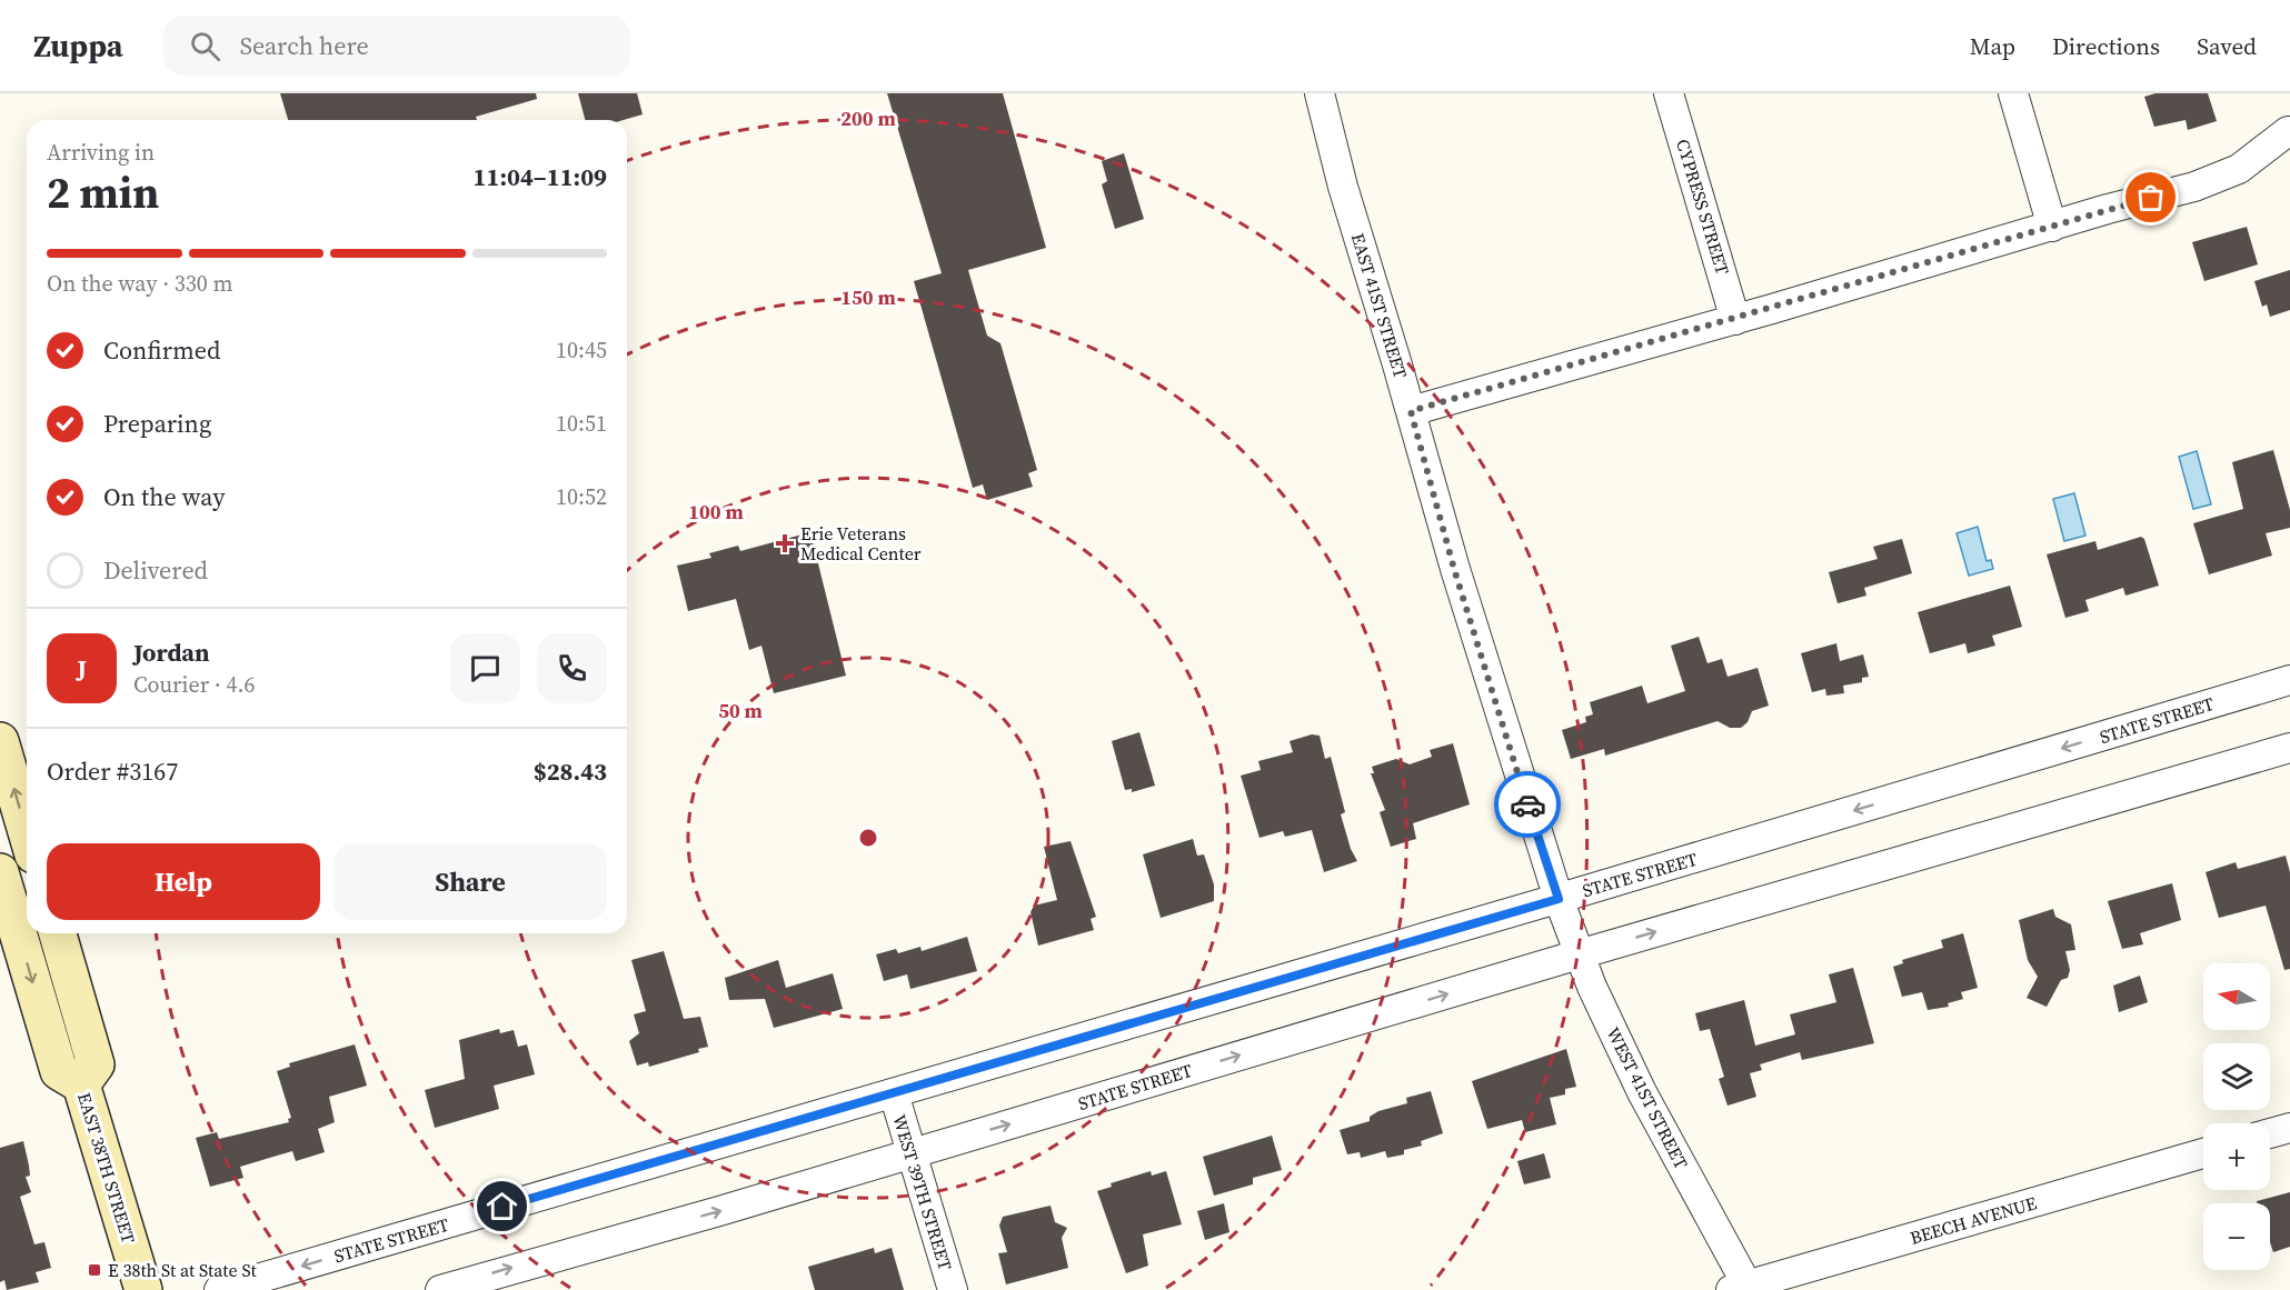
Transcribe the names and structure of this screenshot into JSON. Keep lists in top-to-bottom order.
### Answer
{
  "streets": {
    "main road": ["EAST 38TH STREET"],
    "street": [
      "CYPRESS STREET",
      "EAST 41ST STREET",
      "STATE STREET",
      "WEST 41ST STREET",
      "WEST 39TH STREET",
      "BEECH AVENUE"
    ]
  },
  "crossings": [
    ["EAST 41ST STREET", "STATE STREET"],
    ["EAST 41ST STREET", "WEST 41ST STREET"],
    ["STATE STREET", "WEST 41ST STREET"],
    ["STATE STREET", "WEST 39TH STREET"],
    ["WEST 41ST STREET", "BEECH AVENUE"]
  ],
  "places": {
    "health": ["Erie Veterans Medical Center"],
    "transit": ["E 38th St at State St"]
  },
  "north": "left",
  "page": {
    "header": "Zuppa",
    "search": "Search here",
    "nav": ["Map", "Directions", "Saved"],
    "heading": ["2 min", "Arriving in", "11:04–11:09"],
    "panel": [
      "Jordan",
      "Courier · 4.6",
      "Order #3167",
      "$28.43"
    ],
    "bar": "On the way · 330 m",
    "list": [
      ["Confirmed", "10:45"],
      ["Preparing", "10:51"],
      ["On the way", "10:52"],
      "Delivered"
    ],
    "round": "J",
    "buttons": ["Help", "Share"],
    "map_buttons": ["+", "−"]
  },
  "rings": [
    "200 m",
    "150 m",
    "100 m",
    "50 m"
  ]
}
